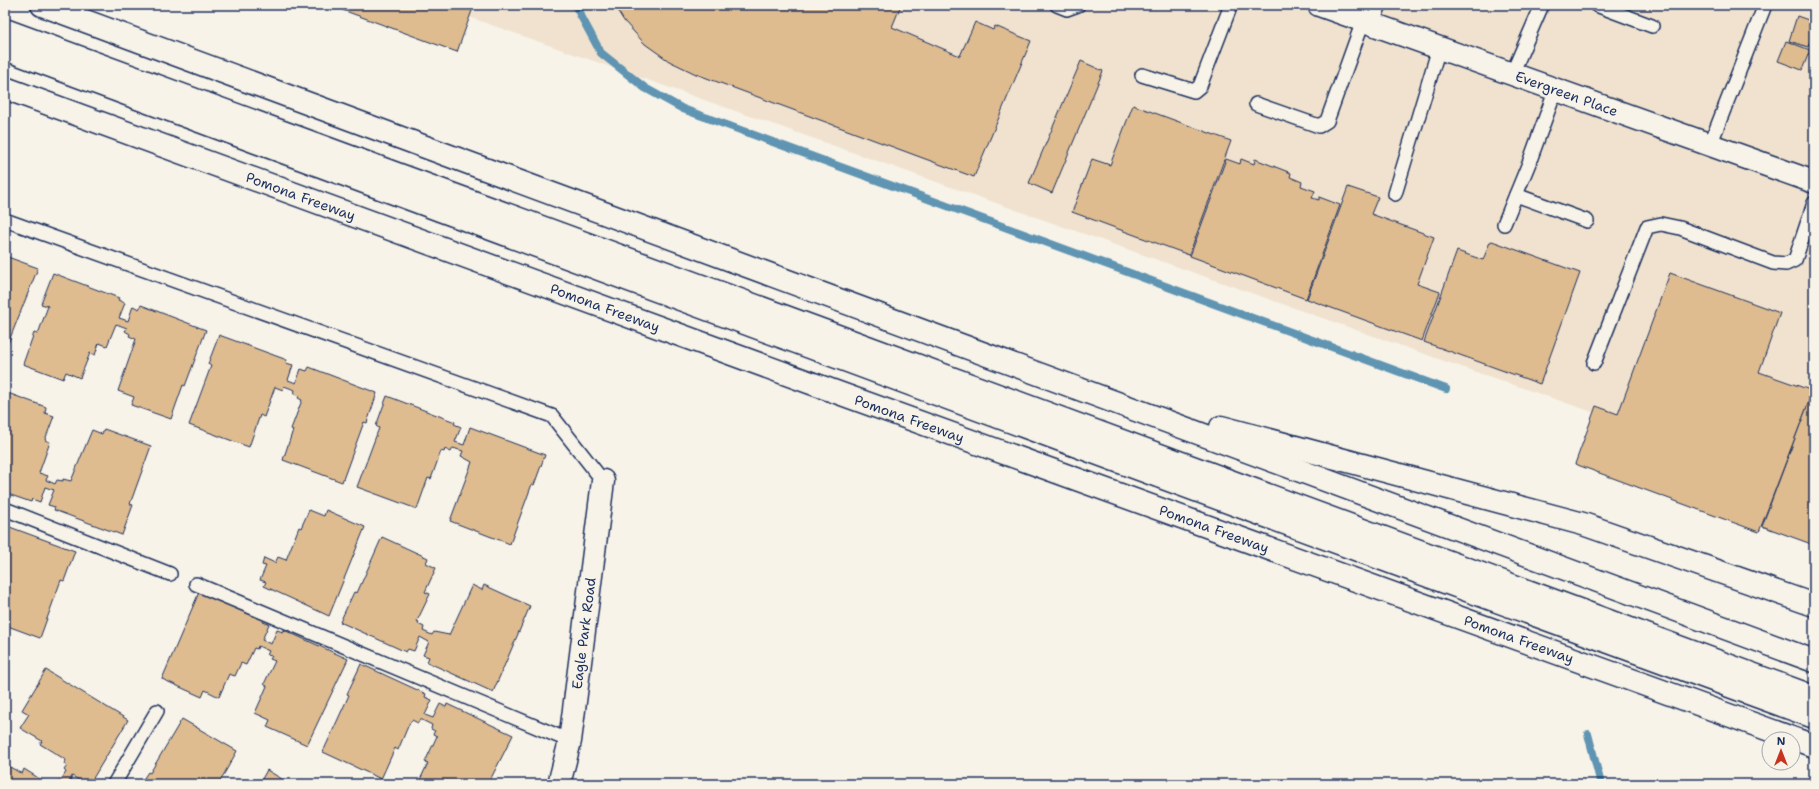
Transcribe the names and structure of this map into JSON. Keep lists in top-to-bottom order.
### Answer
{
  "streets": {
    "main road": ["Evergreen Place", "Pomona Freeway", "Eagle Park Road"]
  },
  "north": "top"
}
